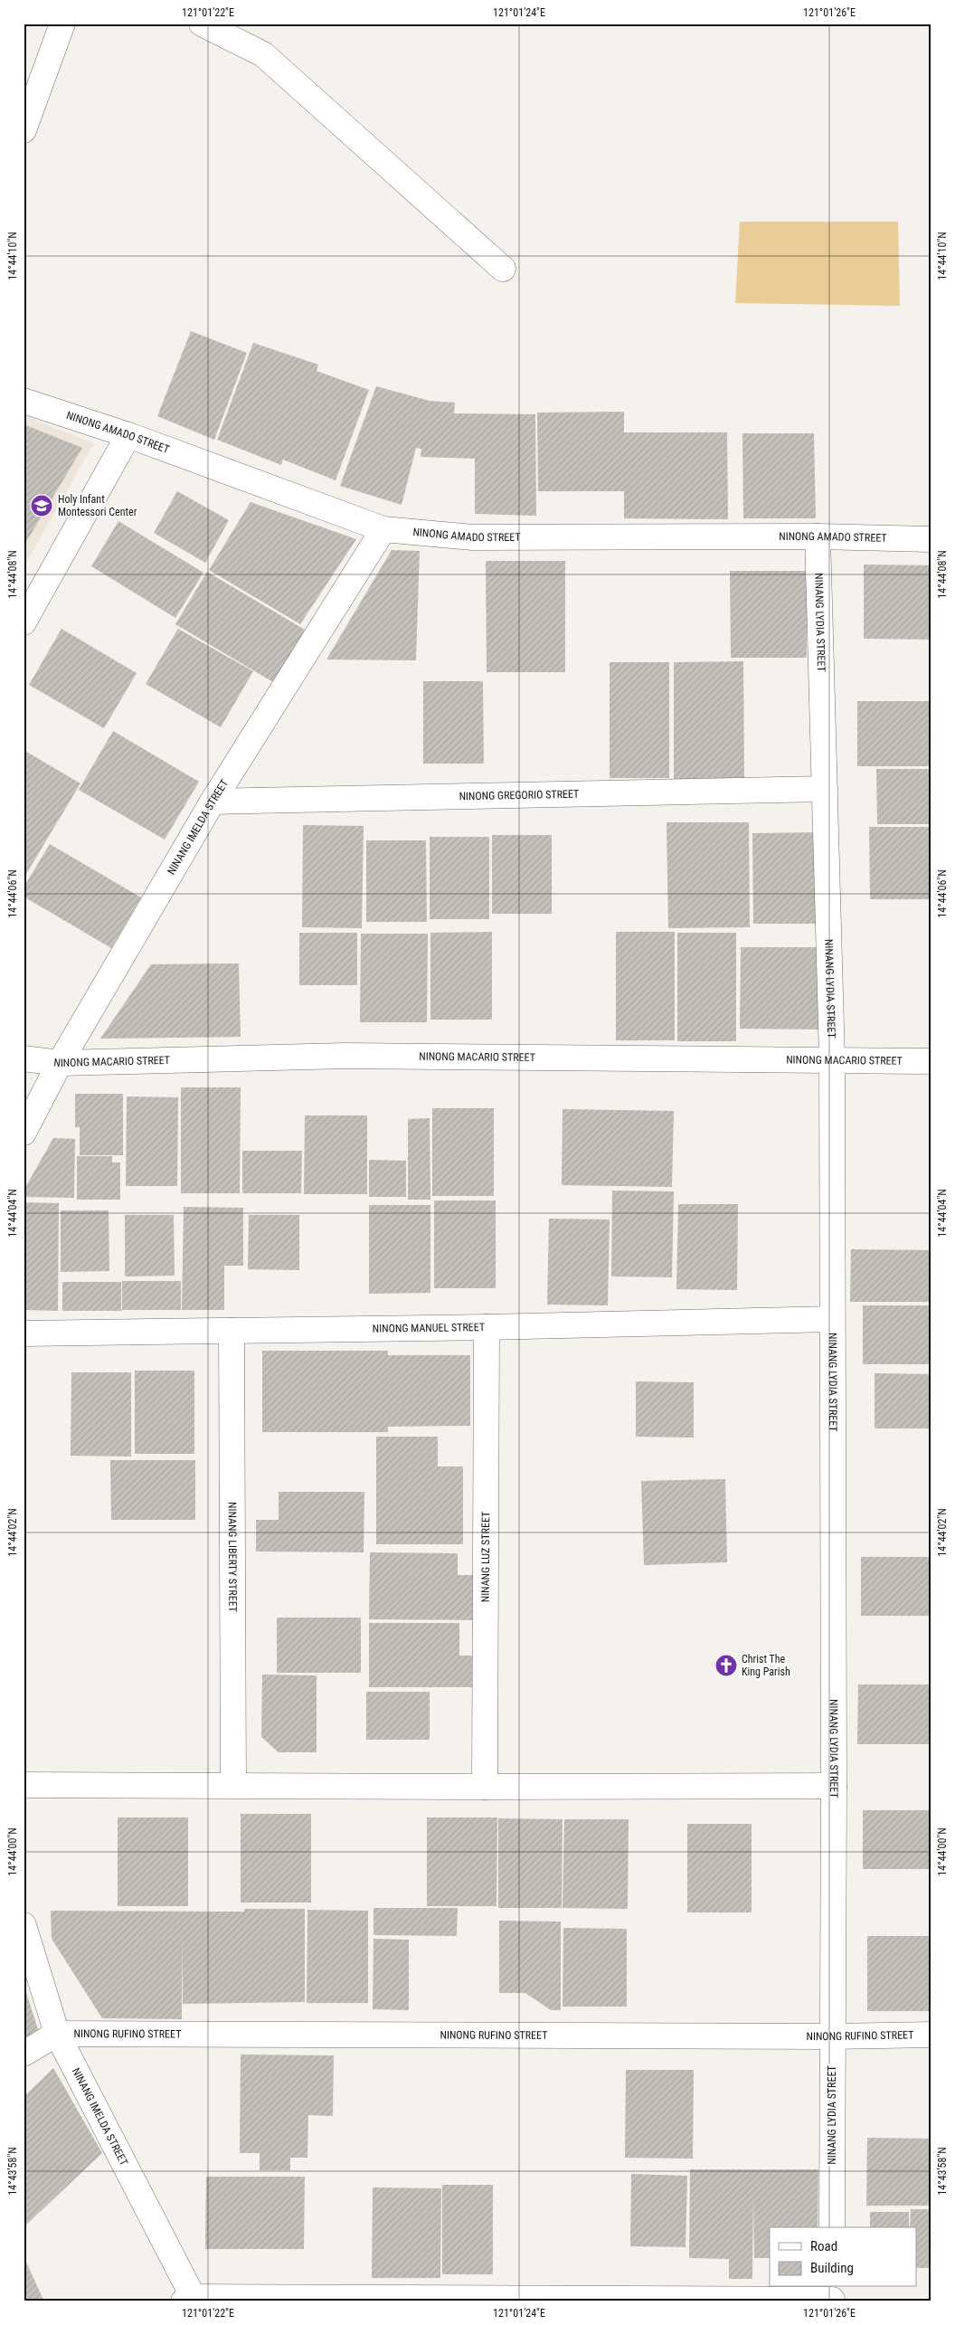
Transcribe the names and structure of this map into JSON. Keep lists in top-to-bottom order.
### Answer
{
  "streets": {
    "street": [
      "NINONG AMADO STREET",
      "NINANG LYDIA STREET",
      "NINONG GREGORIO STREET",
      "NINANG IMELDA STREET",
      "NINONG MACARIO STREET",
      "NINONG MANUEL STREET",
      "NINANG LIBERTY STREET",
      "NINANG LUZ STREET",
      "NINONG RUFINO STREET"
    ]
  },
  "crossings": [
    ["NINONG AMADO STREET", "NINANG LYDIA STREET"],
    ["NINONG AMADO STREET", "NINANG IMELDA STREET"],
    ["NINANG LYDIA STREET", "NINONG GREGORIO STREET"],
    ["NINANG LYDIA STREET", "NINONG MACARIO STREET"],
    ["NINANG LYDIA STREET", "NINONG MANUEL STREET"],
    ["NINANG LYDIA STREET", "NINONG RUFINO STREET"],
    ["NINONG GREGORIO STREET", "NINANG IMELDA STREET"],
    ["NINANG IMELDA STREET", "NINONG MACARIO STREET"],
    ["NINANG IMELDA STREET", "NINONG RUFINO STREET"],
    ["NINONG MANUEL STREET", "NINANG LIBERTY STREET"],
    ["NINONG MANUEL STREET", "NINANG LUZ STREET"]
  ],
  "places": {
    "school or university": ["Holy Infant Montessori Center"],
    "church": ["Christ The King Parish"]
  },
  "legend": ["Road", "Building"],
  "coordinates": [
    "121°01'22\"E",
    "121°01'24\"E",
    "121°01'26\"E",
    "14°44'10\"N",
    "14°44'08\"N",
    "14°44'06\"N",
    "14°44'04\"N",
    "14°44'02\"N",
    "14°44'00\"N",
    "14°43'58\"N"
  ]
}
